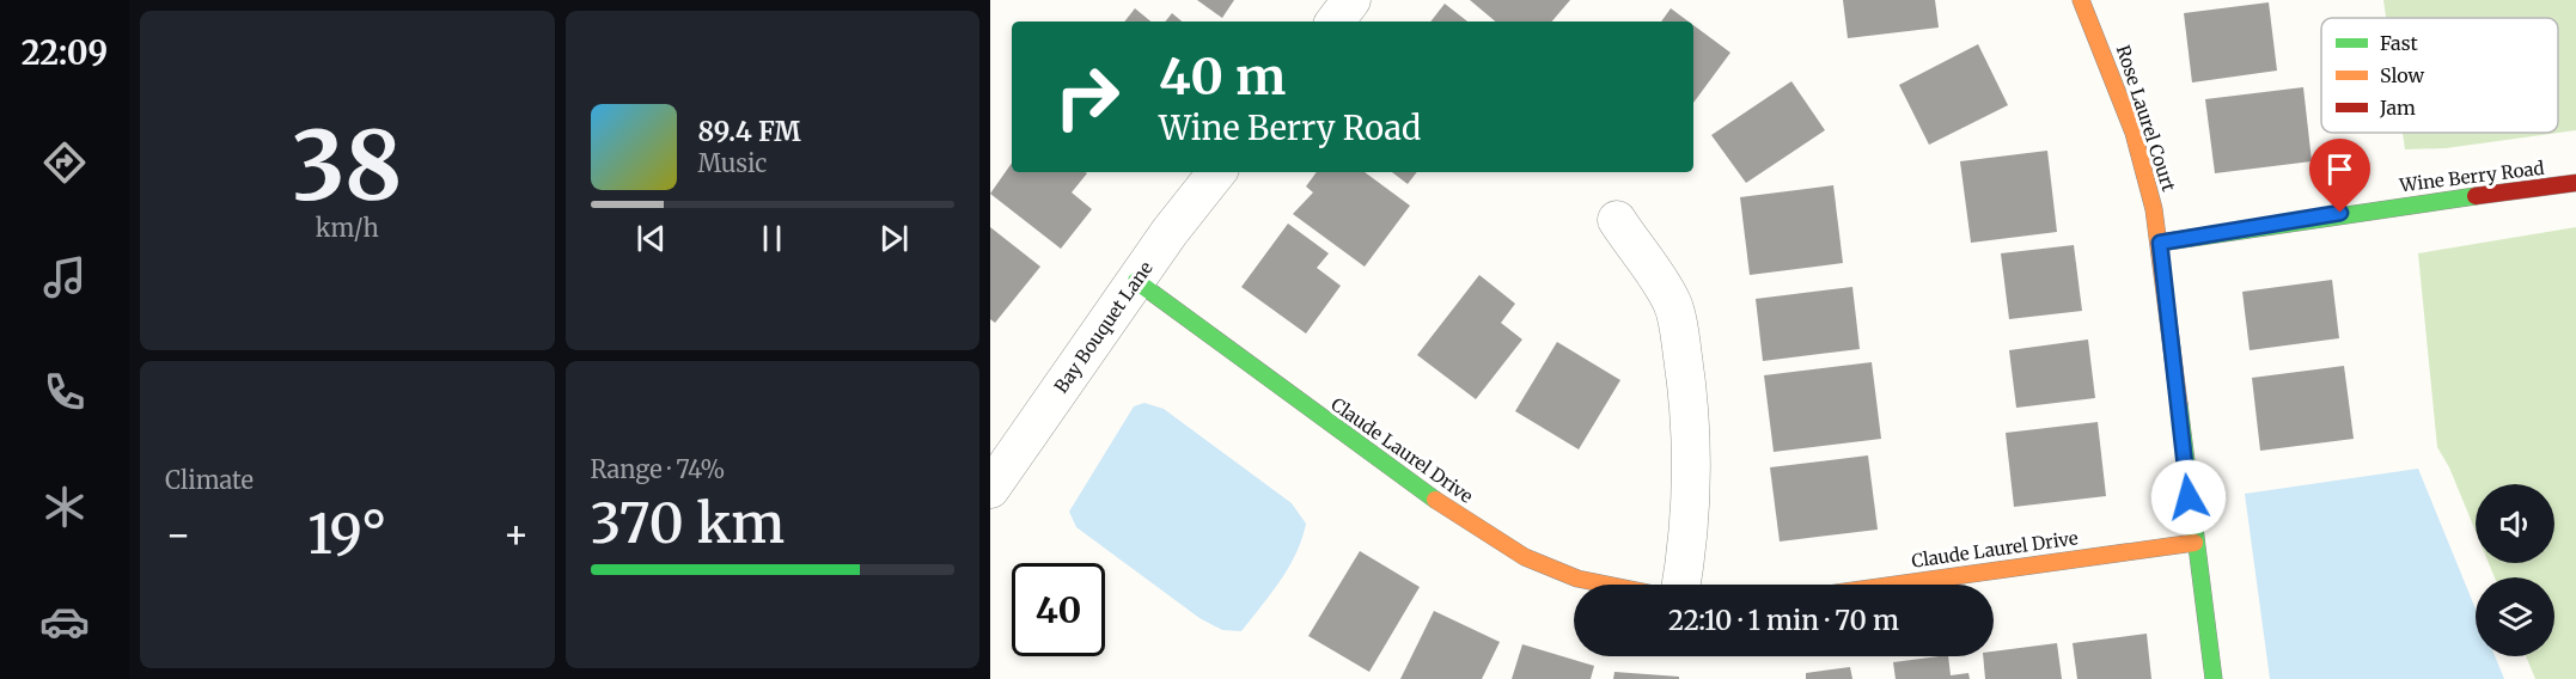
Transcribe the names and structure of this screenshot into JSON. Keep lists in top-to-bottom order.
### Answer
{
  "streets": {
    "street": [
      "Rose Laurel Court",
      "Wine Berry Road",
      "Bay Bouquet Lane",
      "Claude Laurel Drive"
    ]
  },
  "crossings": [
    ["Rose Laurel Court", "Wine Berry Road"],
    ["Rose Laurel Court", "Claude Laurel Drive"],
    ["Bay Bouquet Lane", "Claude Laurel Drive"]
  ],
  "legend": ["Fast", "Slow", "Jam"],
  "page": {
    "tabs": "22:09",
    "tile": [
      ["38", "km/h"],
      "Climate",
      ["Range · 74%", "370 km"]
    ],
    "turn": ["40 m", "Wine Berry Road"],
    "song": ["89.4 FM", "Music"],
    "heat": ["−", "19°", "+"],
    "limit": "40",
    "trip": "22:10 · 1 min · 70 m"
  }
}
